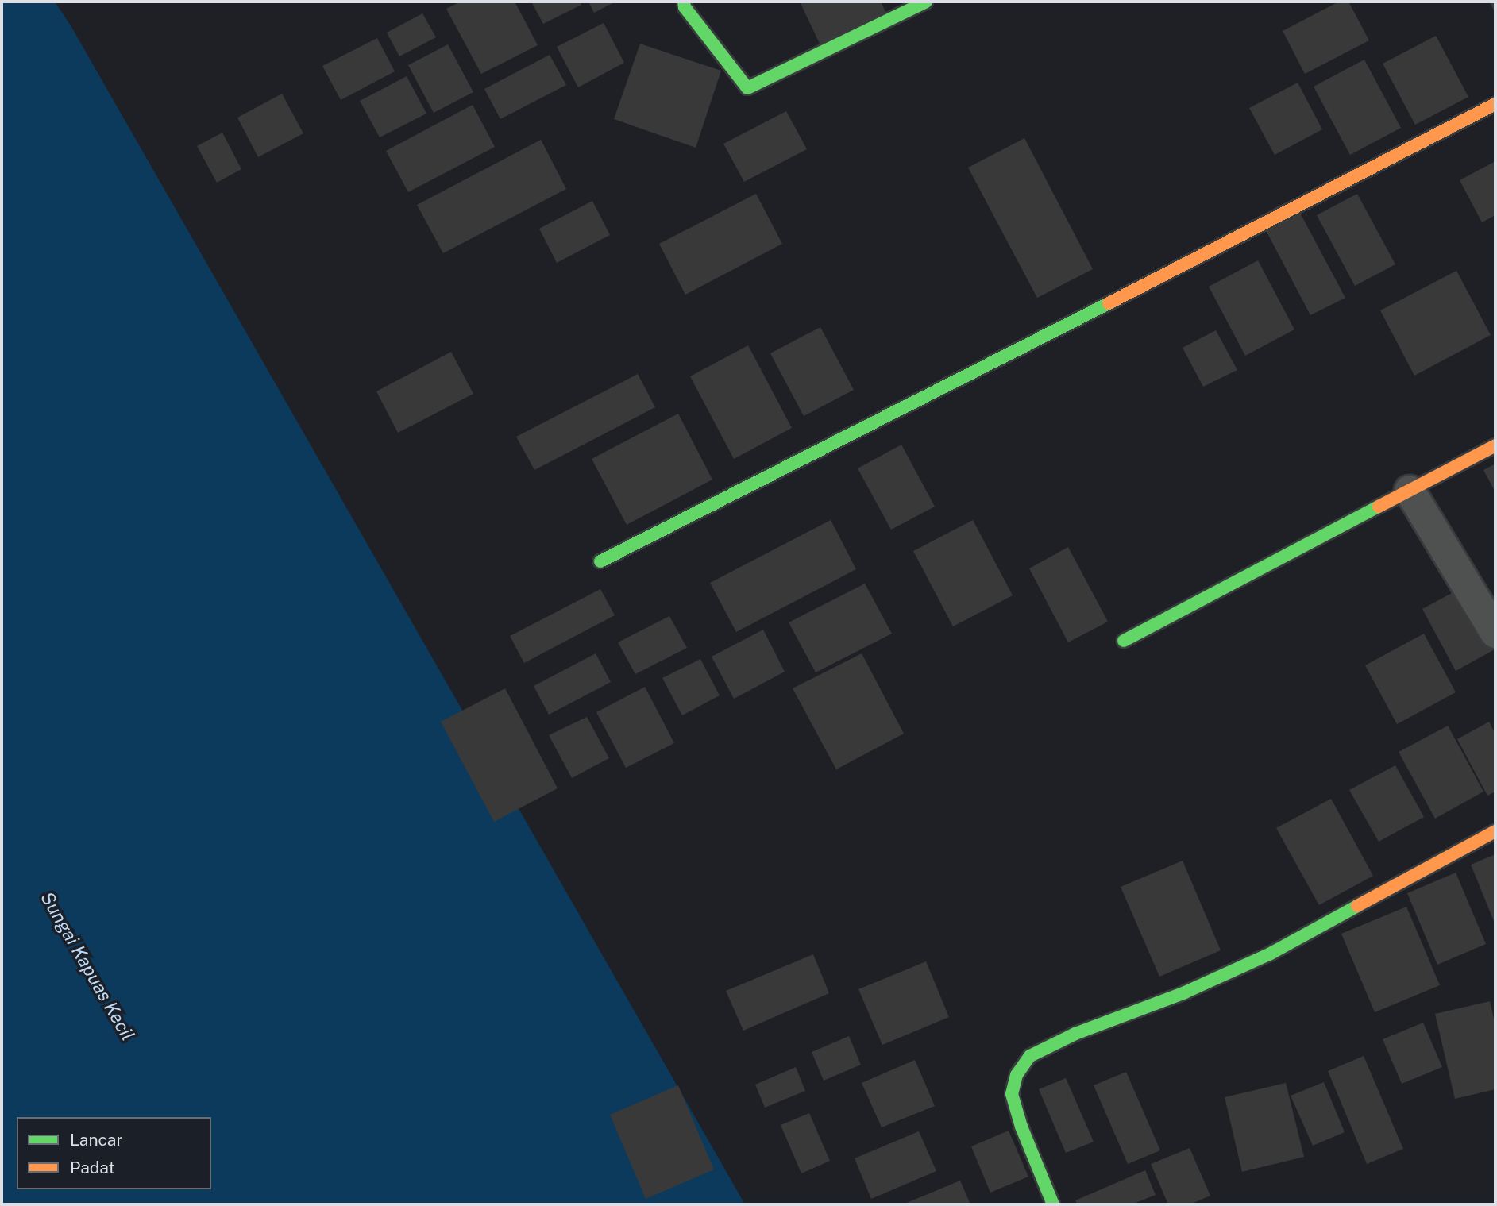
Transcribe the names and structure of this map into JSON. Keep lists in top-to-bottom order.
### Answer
{
  "water": ["Sungai Kapuas Kecil"],
  "legend": ["Lancar", "Padat"]
}
